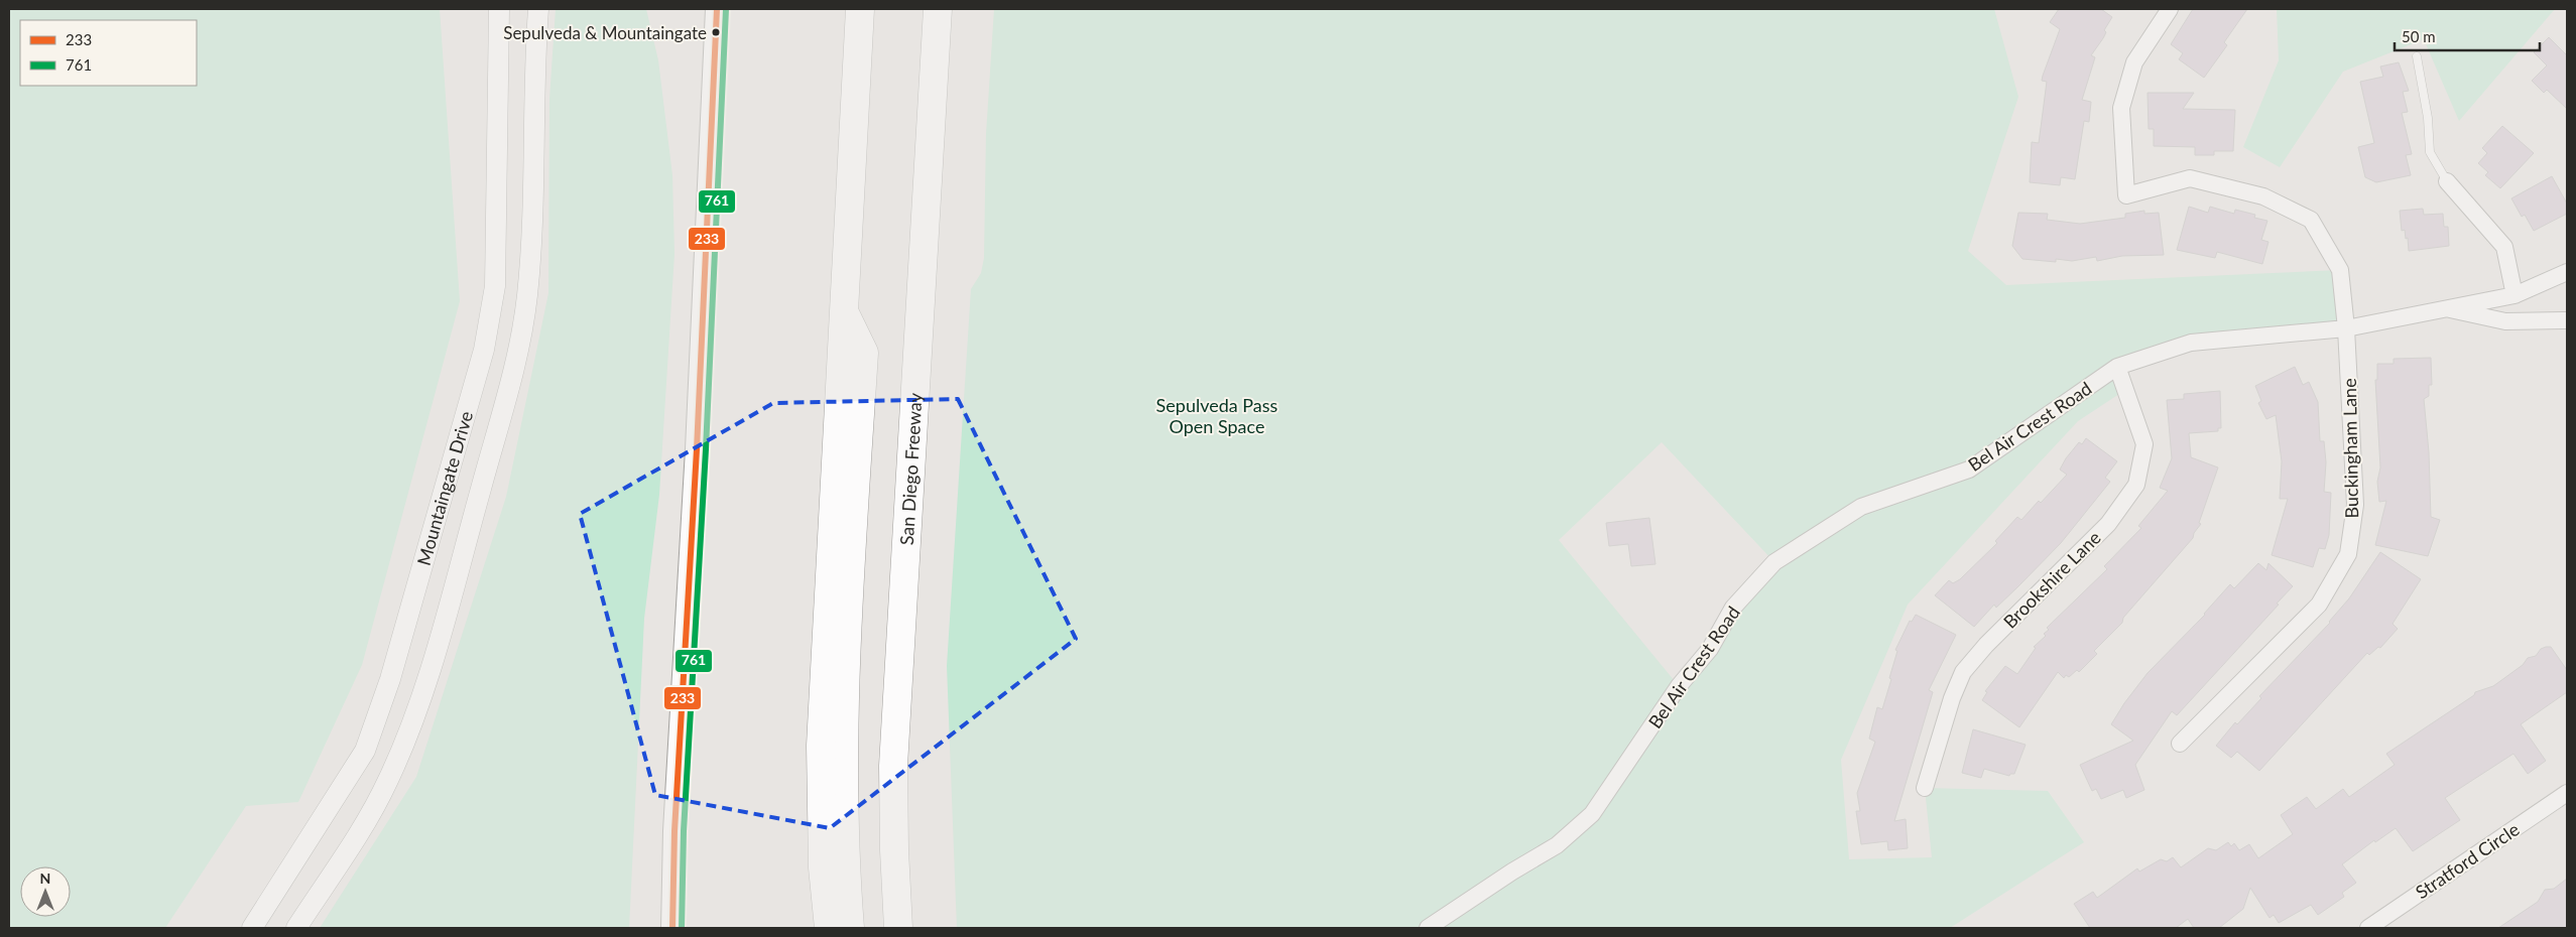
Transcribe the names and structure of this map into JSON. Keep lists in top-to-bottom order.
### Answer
{
  "streets": {
    "highway": ["San Diego Freeway"],
    "street": [
      "Bel Air Crest Road",
      "Buckingham Lane",
      "Mountaingate Drive",
      "Brookshire Lane",
      "Stratford Circle"
    ]
  },
  "crossings": [
    ["Bel Air Crest Road", "Buckingham Lane"],
    ["Bel Air Crest Road", "Brookshire Lane"]
  ],
  "parks": ["Sepulveda Pass Open Space"],
  "places": ["Sepulveda & Mountaingate"],
  "lines": ["transit line 233", "transit line 761"],
  "legend": ["233", "761"],
  "scale_bar": "50 m",
  "north": "top"
}
